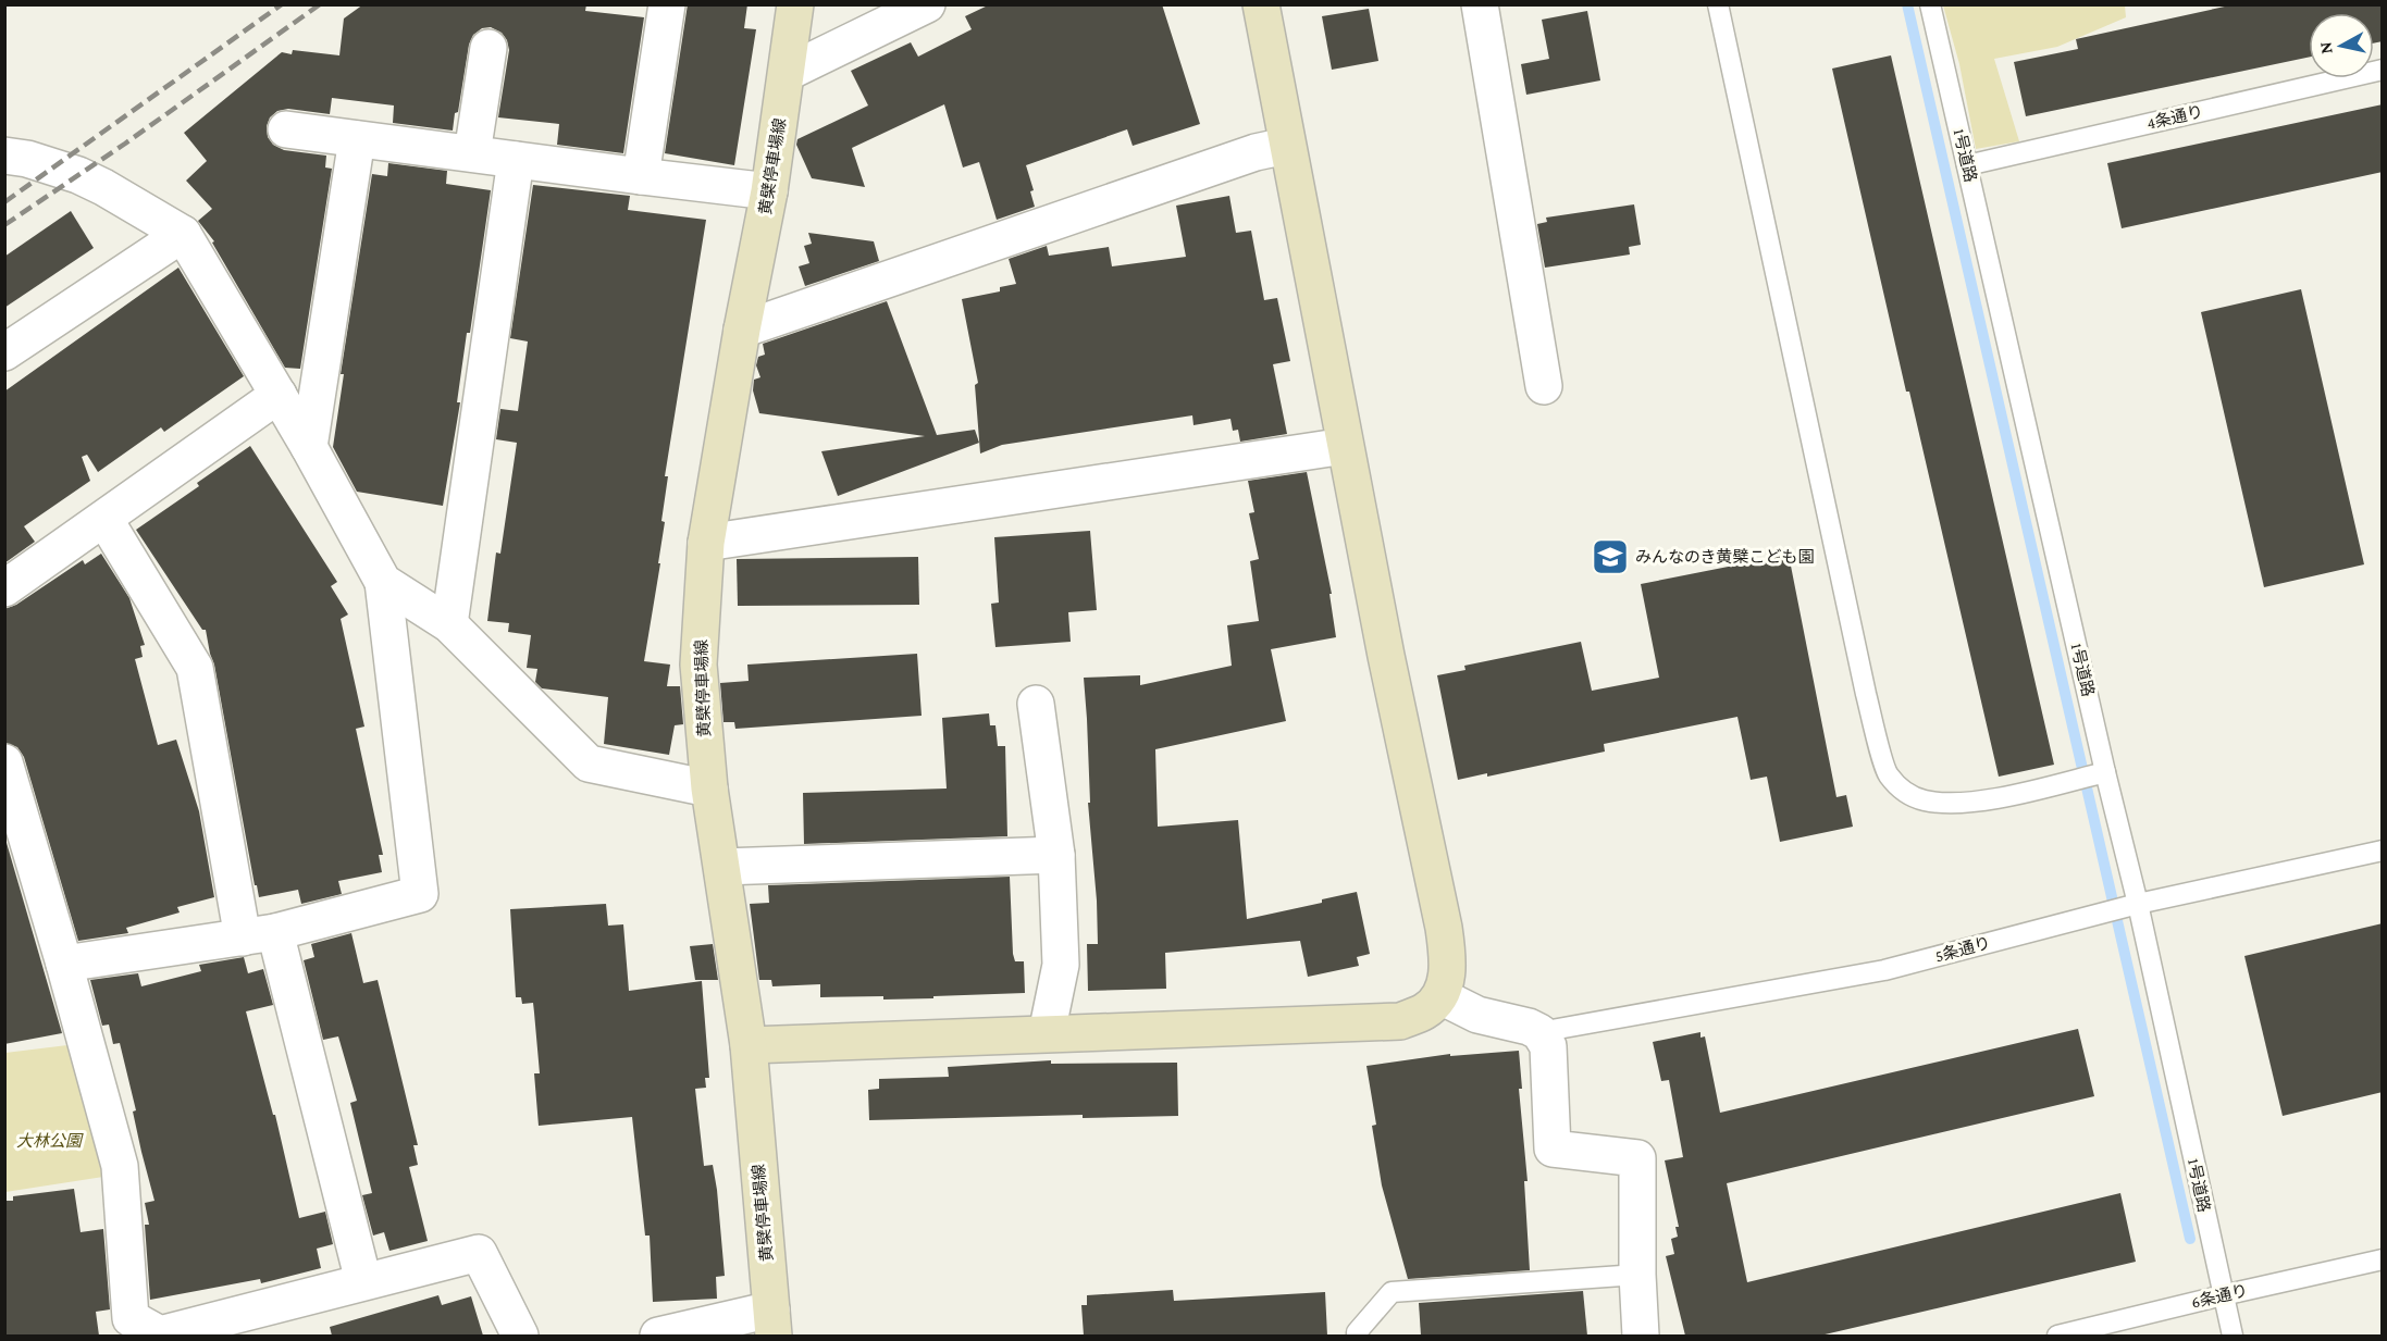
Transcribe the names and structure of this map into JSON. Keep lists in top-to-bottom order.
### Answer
{
  "streets": {
    "street": ["黄檗停車場線"],
    "lane": [
      "4条通り",
      "1号道路",
      "5条通り",
      "6条通り"
    ]
  },
  "crossings": [
    ["4条通り", "1号道路"],
    ["1号道路", "5条通り"],
    ["1号道路", "6条通り"]
  ],
  "parks": ["大林公園"],
  "places": {
    "school or university": ["みんなのき黄檗こども園"]
  },
  "north": "left"
}
